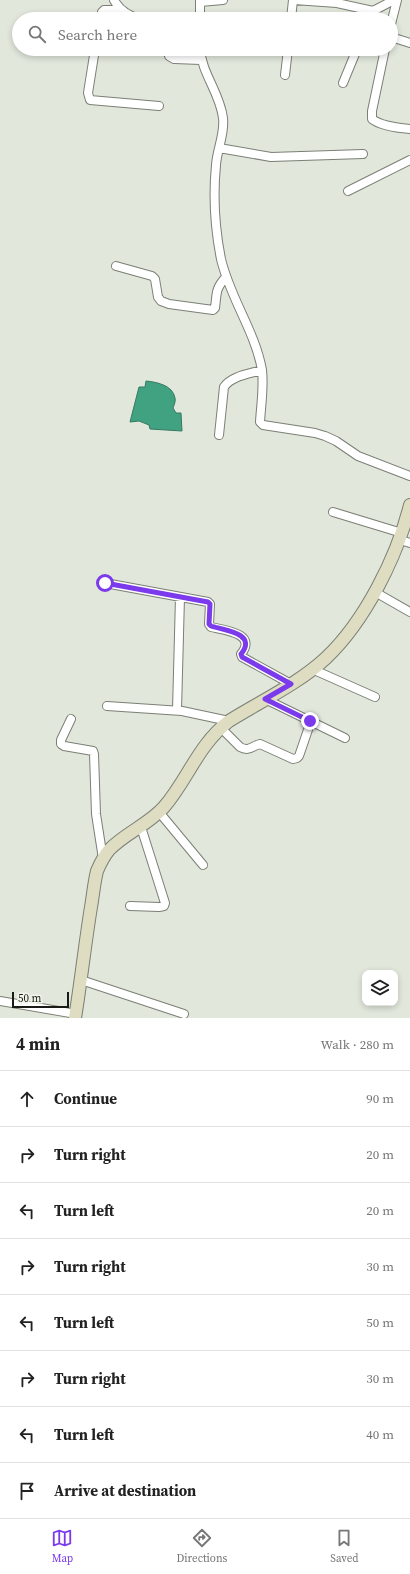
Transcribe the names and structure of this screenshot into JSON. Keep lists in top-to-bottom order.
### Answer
{
  "scale_bar": "50 m",
  "page": {
    "search": "Search here",
    "scale": "50 m",
    "heading": ["4 min", "Walk · 280 m"],
    "list": [
      ["Continue", "90 m"],
      ["Turn right", "20 m"],
      ["Turn left", "20 m"],
      ["Turn right", "30 m"],
      ["Turn left", "50 m"],
      ["Turn right", "30 m"],
      ["Turn left", "40 m"],
      "Arrive at destination"
    ],
    "nav": ["Map", "Directions", "Saved"]
  }
}
